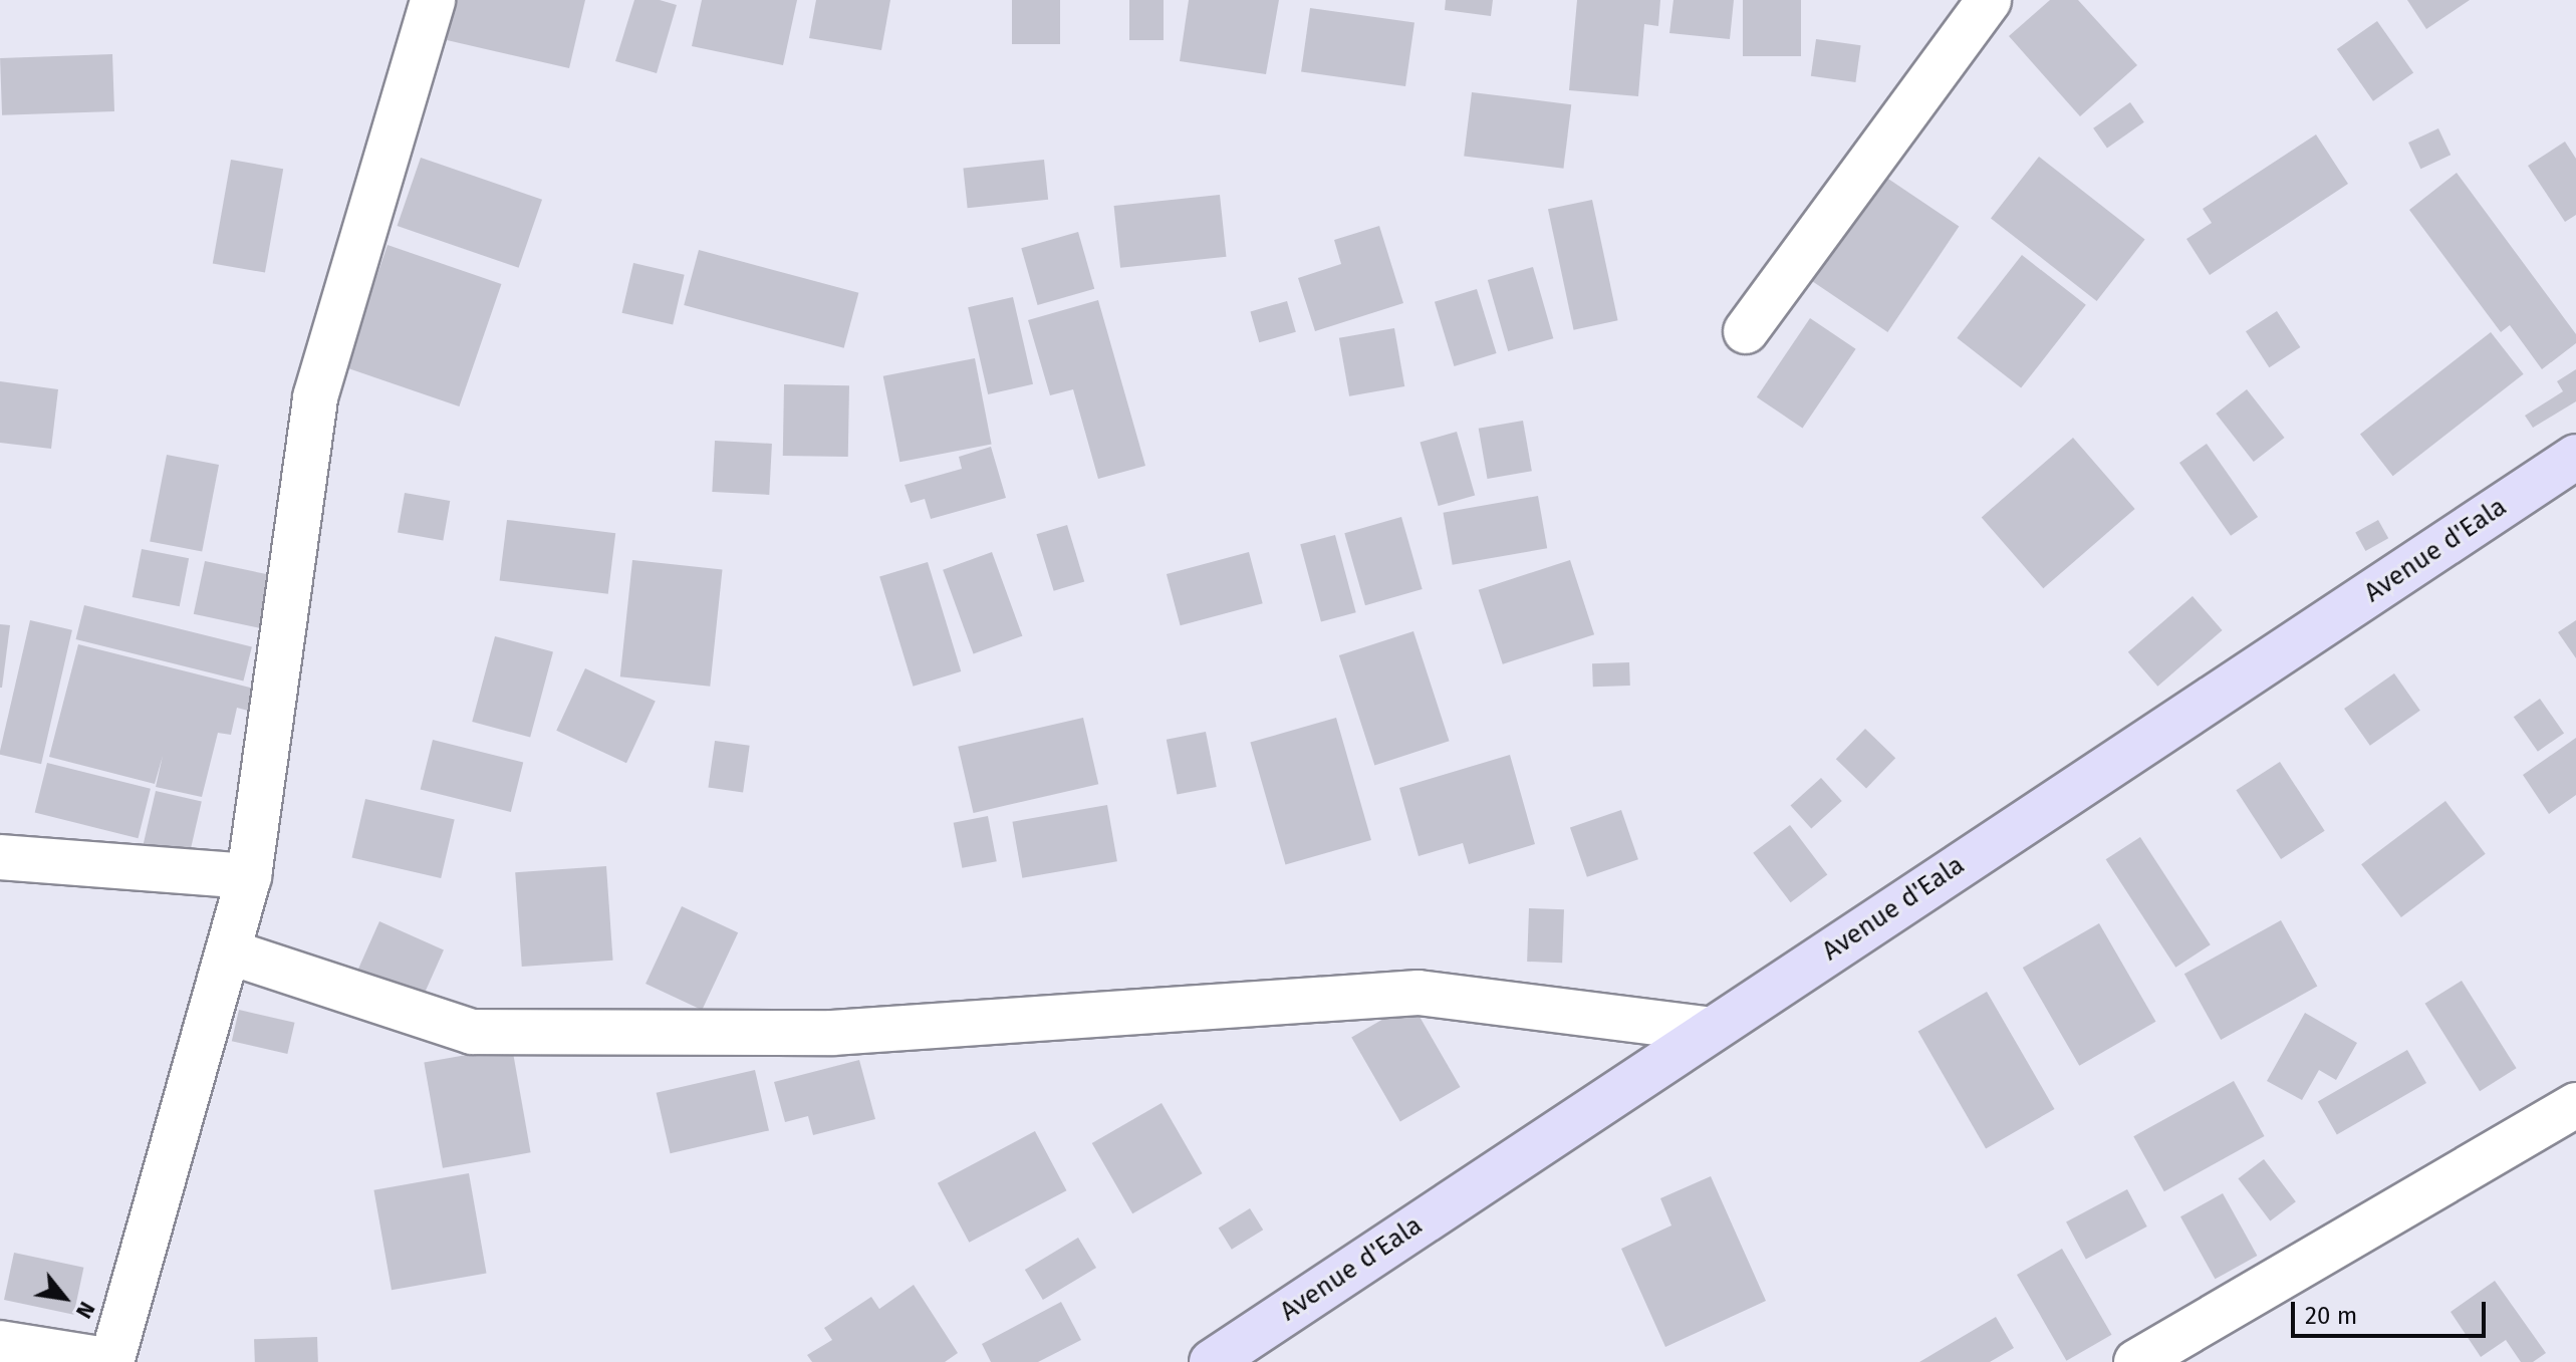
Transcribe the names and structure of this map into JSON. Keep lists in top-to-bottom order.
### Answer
{
  "streets": {
    "street": ["Avenue d'Eala"]
  },
  "scale_bar": "20 m",
  "north": "bottom right"
}
